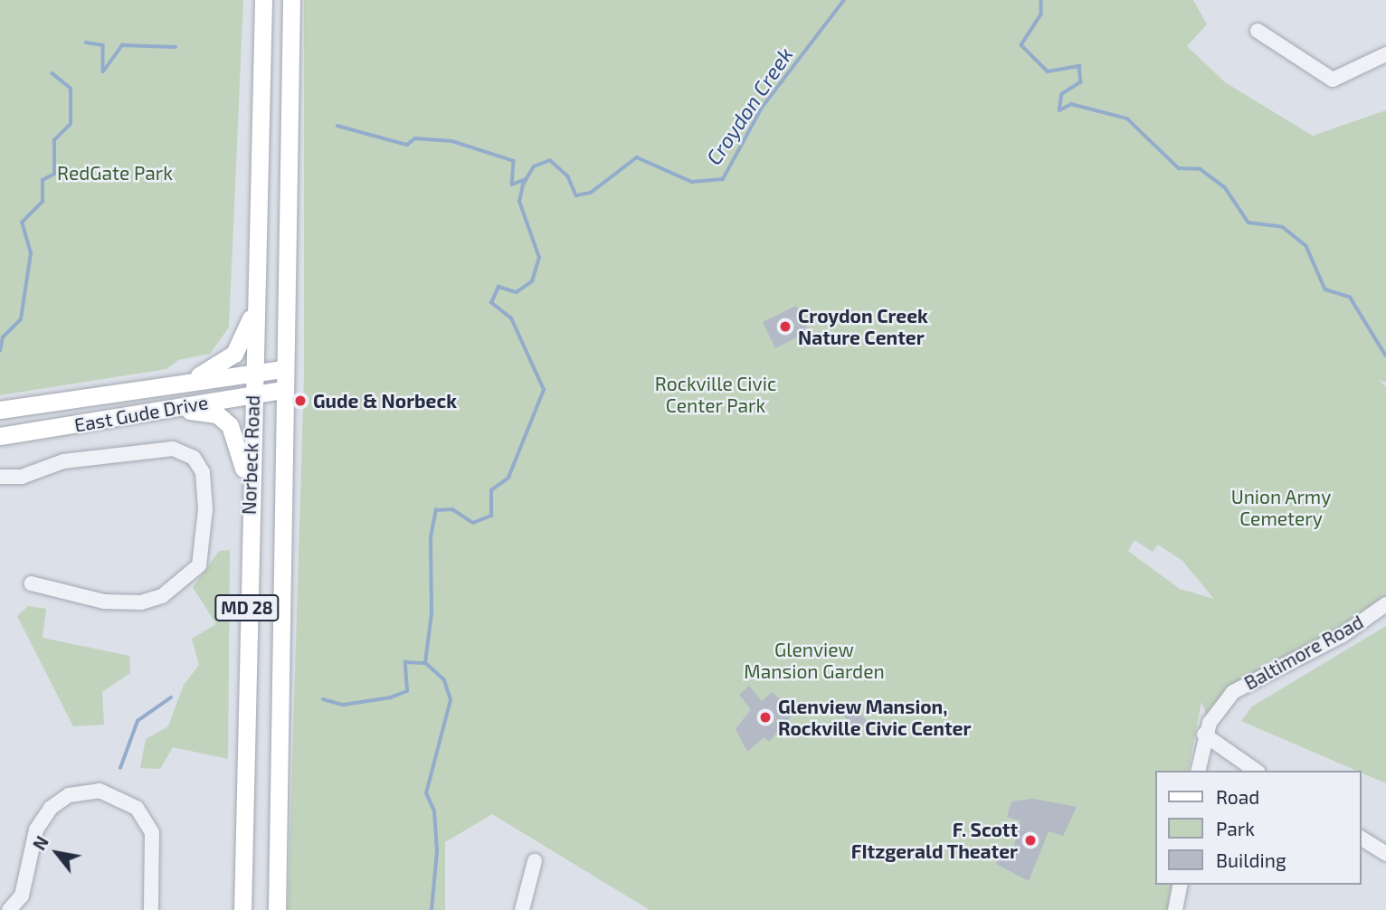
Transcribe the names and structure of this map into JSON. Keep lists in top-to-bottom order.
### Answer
{
  "streets": {
    "main road": ["East Gude Drive", "Norbeck Road", "MD 28"],
    "street": ["Baltimore Road"]
  },
  "crossings": [
    ["East Gude Drive", "Norbeck Road"]
  ],
  "water": ["Croydon Creek"],
  "parks": [
    "RedGate Park",
    "Rockville Civic Center Park",
    "Union Army Cemetery",
    "Glenview Mansion Garden"
  ],
  "places": [
    "Croydon Creek Nature Center",
    "Gude & Norbeck",
    "Glenview Mansion, Rockville Civic Center",
    "F. Scott FItzgerald Theater"
  ],
  "legend": ["Road", "Park", "Building"],
  "north": "top left"
}
